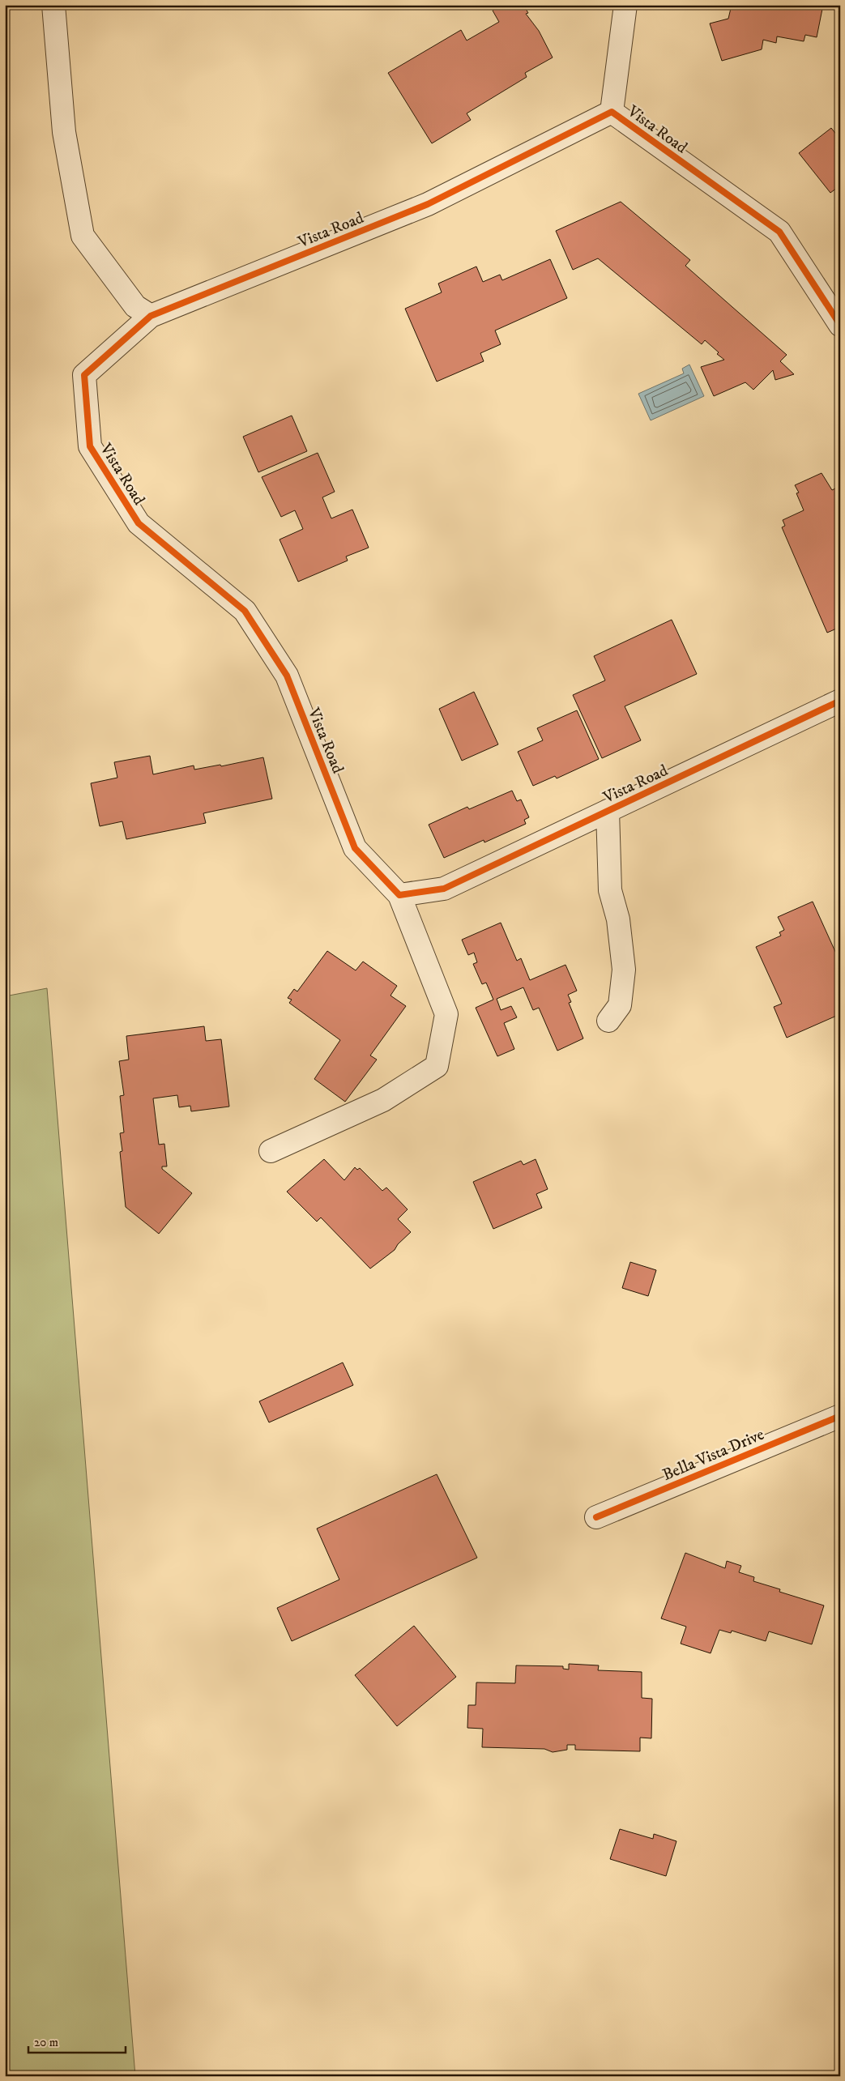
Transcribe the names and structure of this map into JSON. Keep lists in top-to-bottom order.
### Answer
{
  "streets": {
    "street": ["Vista Road", "Bella Vista Drive"]
  },
  "scale_bar": "20 m"
}
